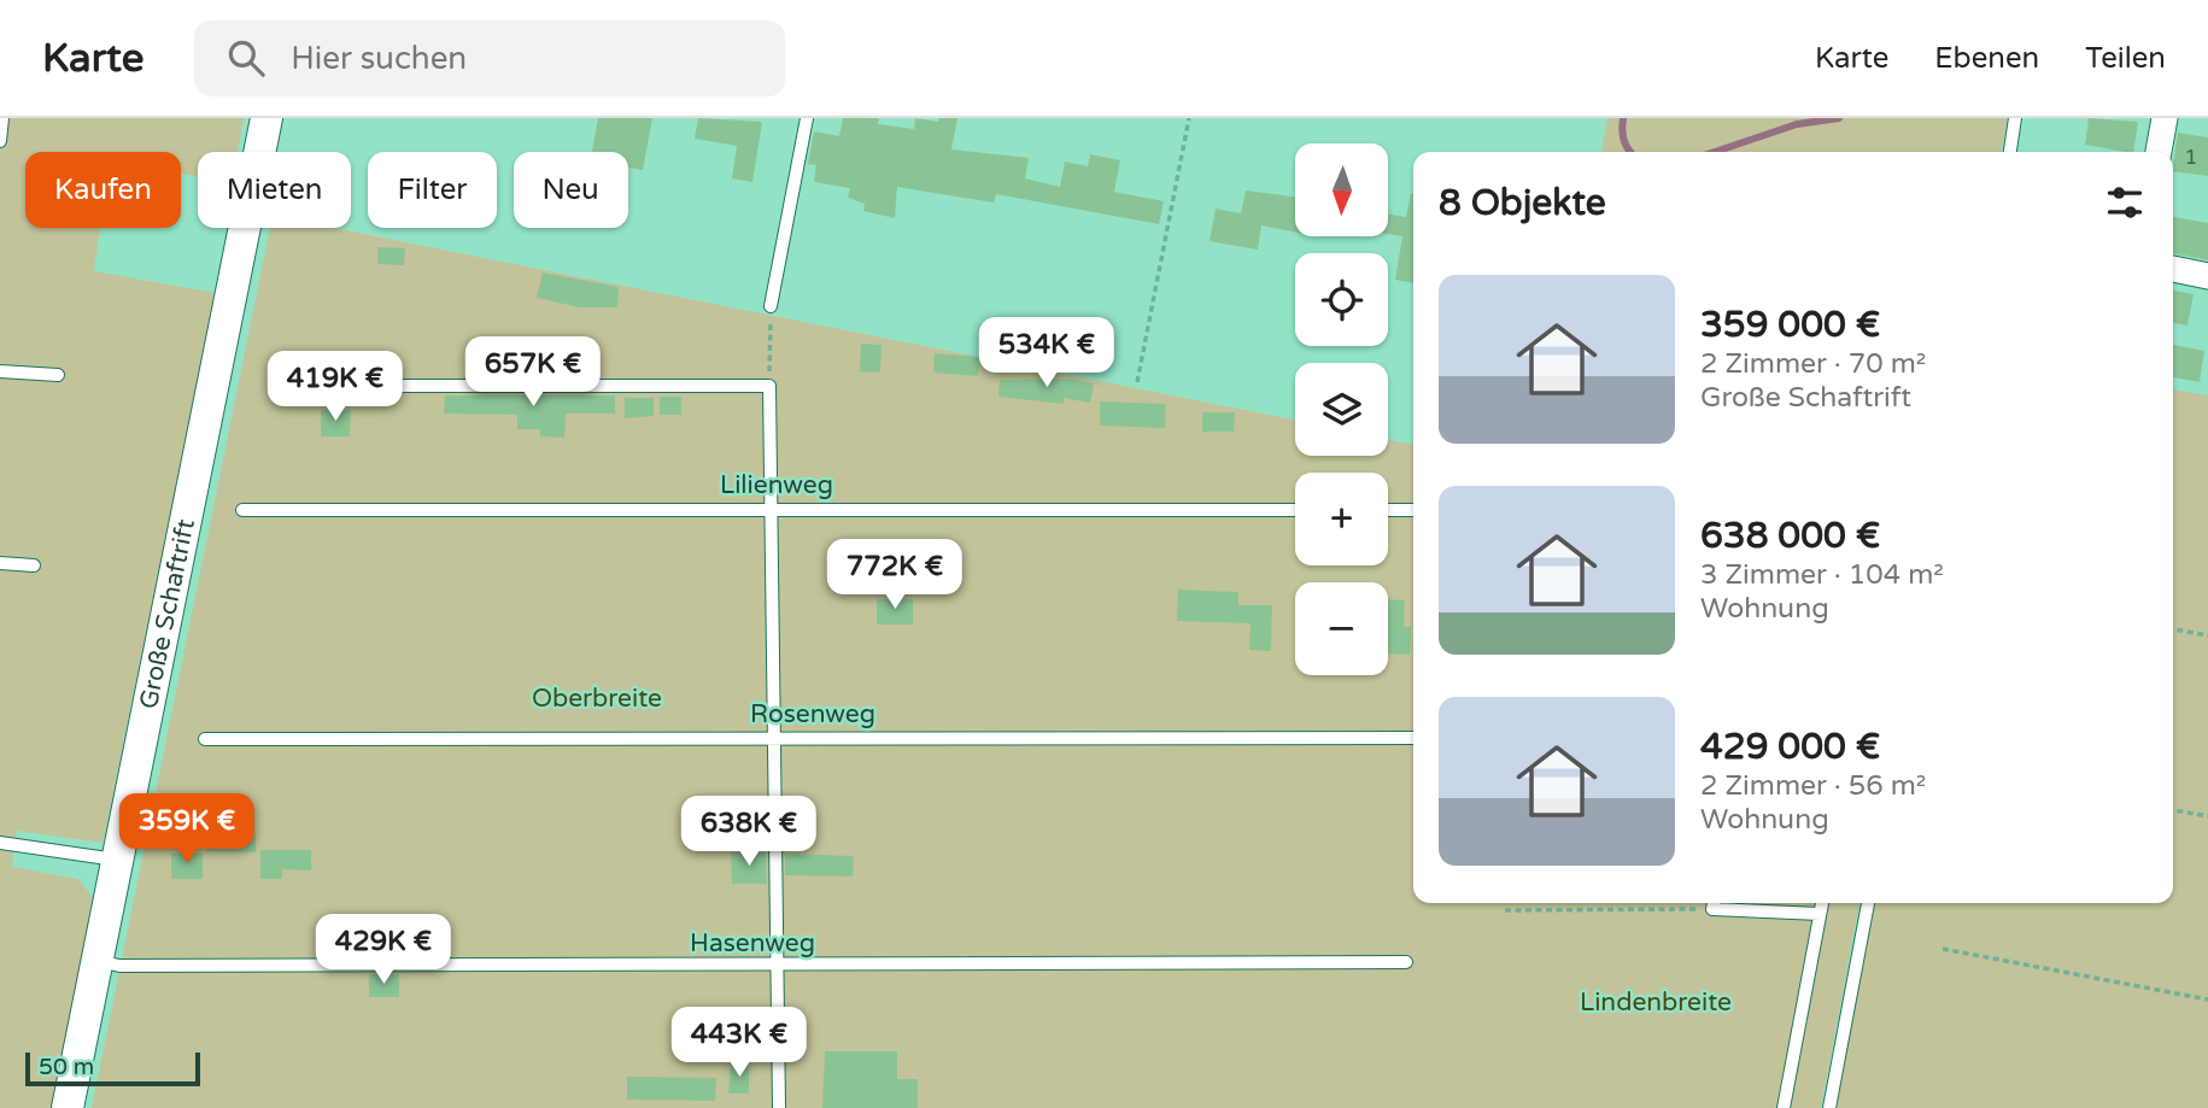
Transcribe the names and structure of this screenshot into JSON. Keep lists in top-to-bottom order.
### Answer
{
  "streets": {
    "street": ["Große Schaftrift"],
    "lane": ["Lilienweg", "Rosenweg", "Hasenweg"]
  },
  "crossings": [
    ["Große Schaftrift", "Hasenweg"]
  ],
  "parks": ["Oberbreite", "Lindenbreite"],
  "house_numbers": ["1"],
  "scale_bar": "50 m",
  "north": "bottom",
  "page": {
    "header": "Karte",
    "search": "Hier suchen",
    "nav": ["Karte", "Ebenen", "Teilen"],
    "map_buttons": ["+", "−"],
    "chip": [
      "Kaufen",
      "Mieten",
      "Filter",
      "Neu"
    ],
    "heading": "8 Objekte",
    "list": [
      {
        "name": "359 000 €",
        "note": "2 Zimmer · 70 m² · Große Schaftrift"
      },
      {
        "name": "638 000 €",
        "note": "3 Zimmer · 104 m² · Wohnung"
      },
      {
        "name": "429 000 €",
        "note": "2 Zimmer · 56 m² · Wohnung"
      }
    ],
    "price": [
      "534K €",
      "657K €",
      "419K €",
      "772K €",
      "359K €",
      "638K €",
      "429K €",
      "443K €"
    ],
    "scale": "50 m"
  }
}
